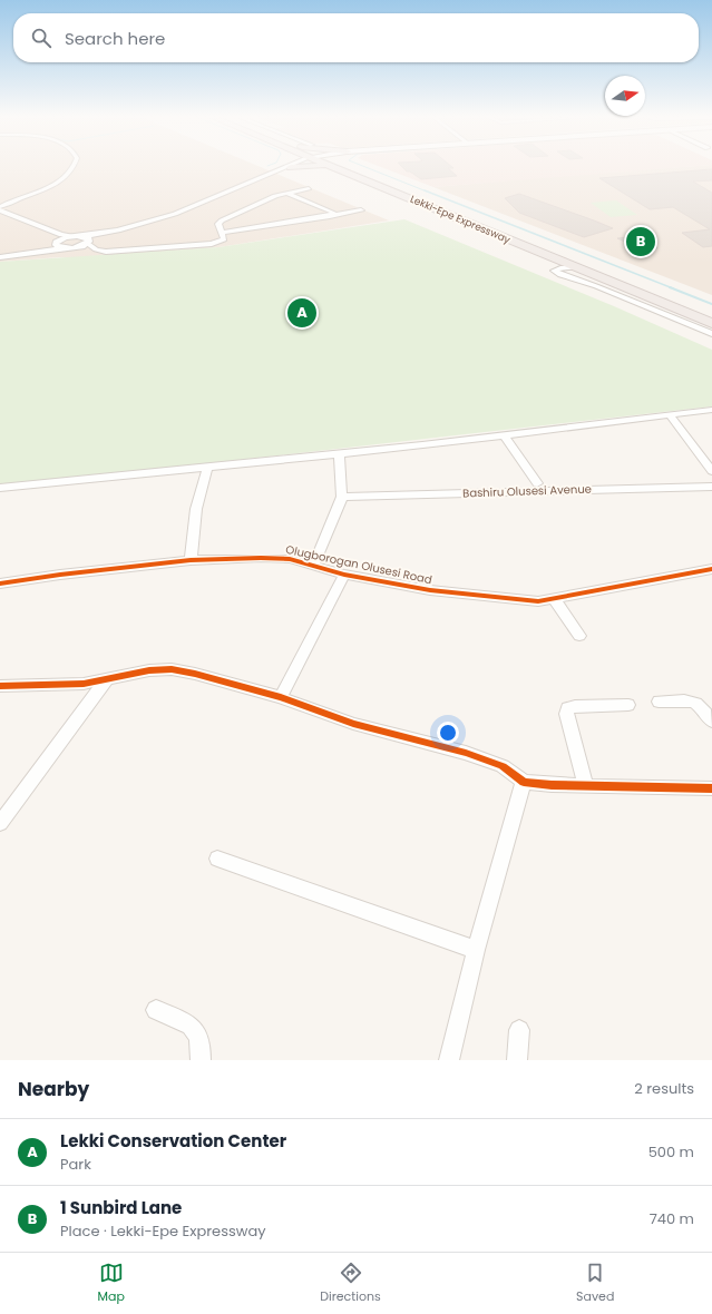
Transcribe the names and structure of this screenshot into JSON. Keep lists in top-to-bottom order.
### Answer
{
  "streets": {
    "highway": ["Lekki-Epe Expressway"],
    "street": ["Bashiru Olusesi Avenue", "Olugborogan Olusesi Road"]
  },
  "north": "right",
  "page": {
    "search": "Search here",
    "pins": ["B", "A"],
    "heading": ["Nearby", "2 results"],
    "list": [
      {
        "mark": "A",
        "name": "Lekki Conservation Center",
        "note": "Park",
        "value": "500 m"
      },
      {
        "mark": "B",
        "name": "1 Sunbird Lane",
        "note": "Place · Lekki-Epe Expressway",
        "value": "740 m"
      }
    ],
    "nav": ["Map", "Directions", "Saved"]
  }
}
